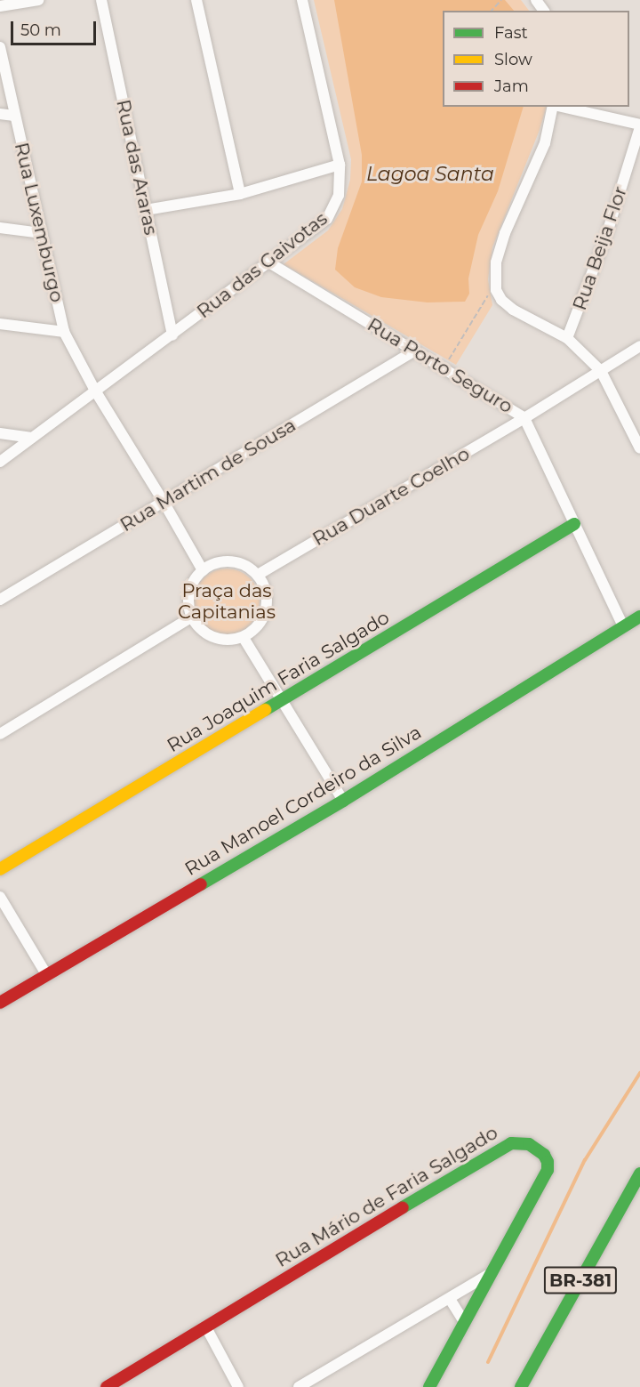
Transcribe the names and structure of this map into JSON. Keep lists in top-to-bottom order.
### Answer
{
  "streets": {
    "main road": [
      "Rua Joaquim Faria Salgado",
      "Rua Manoel Cordeiro da Silva",
      "Rua Mário de Faria Salgado",
      "BR-381"
    ],
    "street": [
      "Rua das Araras",
      "Rua Luxemburgo",
      "Rua Beija Flor",
      "Rua das Gaivotas",
      "Rua Porto Seguro",
      "Rua Martim de Sousa",
      "Rua Duarte Coelho"
    ]
  },
  "crossings": [
    ["Rua das Araras", "Rua das Gaivotas"],
    ["Rua Luxemburgo", "Rua das Gaivotas"],
    ["Rua Luxemburgo", "Rua Martim de Sousa"],
    ["Rua Luxemburgo", "Rua Duarte Coelho"],
    ["Rua das Gaivotas", "Rua Porto Seguro"],
    ["Rua Porto Seguro", "Rua Martim de Sousa"],
    ["Rua Porto Seguro", "Rua Duarte Coelho"],
    ["Rua Porto Seguro", "Rua Joaquim Faria Salgado"],
    ["Rua Porto Seguro", "Rua Manoel Cordeiro da Silva"]
  ],
  "water": ["Lagoa Santa"],
  "parks": ["Praça das Capitanias"],
  "legend": ["Fast", "Slow", "Jam"],
  "scale_bar": "50 m"
}
